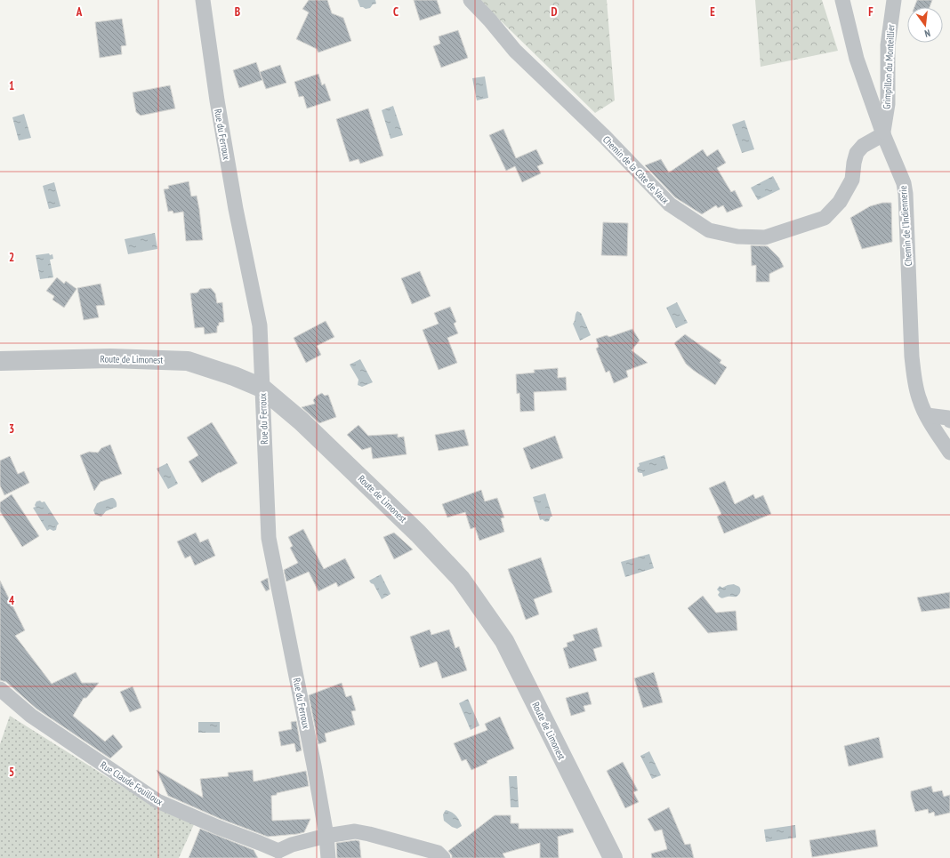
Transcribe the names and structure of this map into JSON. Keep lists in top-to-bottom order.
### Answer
{
  "streets": {
    "street": [
      "Grimpillon du Monteillier",
      "Rue du Ferroux",
      "Chemin de la Côte de Vaux",
      "Chemin de l'Indiennerie",
      "Route de Limonest",
      "Rue Claude Fouilloux"
    ]
  },
  "crossings": [
    ["Grimpillon du Monteillier", "Chemin de la Côte de Vaux"],
    ["Grimpillon du Monteillier", "Chemin de l'Indiennerie"],
    ["Rue du Ferroux", "Route de Limonest"],
    ["Chemin de la Côte de Vaux", "Chemin de l'Indiennerie"]
  ],
  "north": "bottom",
  "grid": {
    "columns": [
      "A",
      "B",
      "C",
      "D",
      "E",
      "F"
    ],
    "rows": [
      "1",
      "2",
      "3",
      "4",
      "5"
    ]
  }
}
